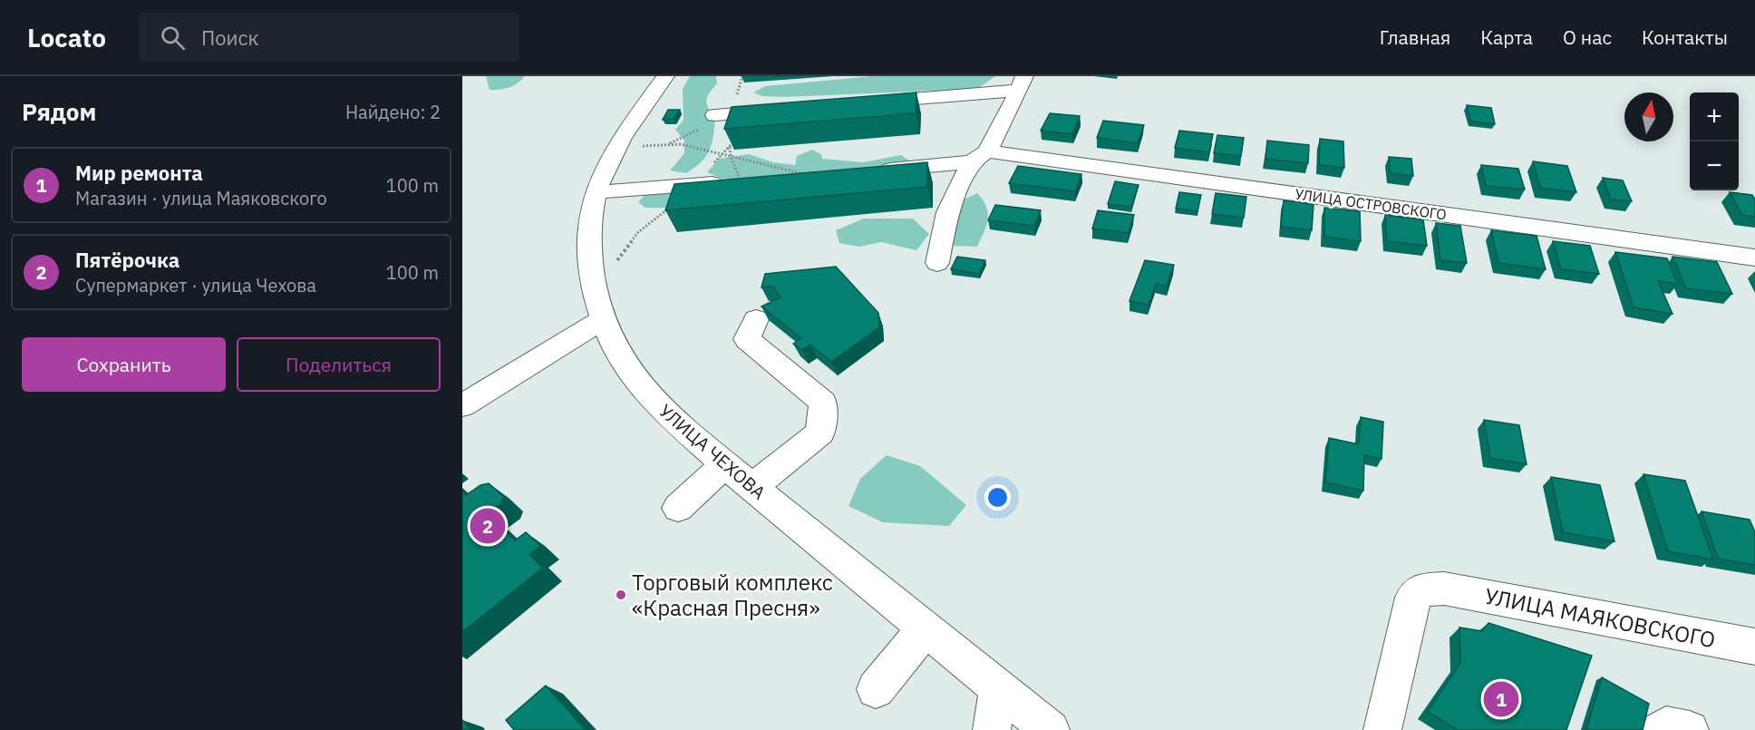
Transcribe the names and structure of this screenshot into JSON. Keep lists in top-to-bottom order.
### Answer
{
  "streets": {
    "street": ["УЛИЦА ОСТРОВСКОГО", "УЛИЦА ЧЕХОВА", "УЛИЦА МАЯКОВСКОГО"]
  },
  "places": ["Торговый комплекс «Красная Пресня»"],
  "north": "top",
  "page": {
    "header": "Locato",
    "search": "Поиск",
    "nav": [
      "Главная",
      "Карта",
      "О нас",
      "Контакты"
    ],
    "heading": ["Рядом", "Найдено: 2"],
    "map_buttons": ["+", "−"],
    "list": [
      {
        "mark": "1",
        "name": "Мир ремонта",
        "note": "Магазин · улица Маяковского",
        "value": "100 m"
      },
      {
        "mark": "2",
        "name": "Пятёрочка",
        "note": "Супермаркет · улица Чехова",
        "value": "100 m"
      }
    ],
    "buttons": ["Сохранить", "Поделиться"],
    "pins": ["2", "1"]
  }
}
